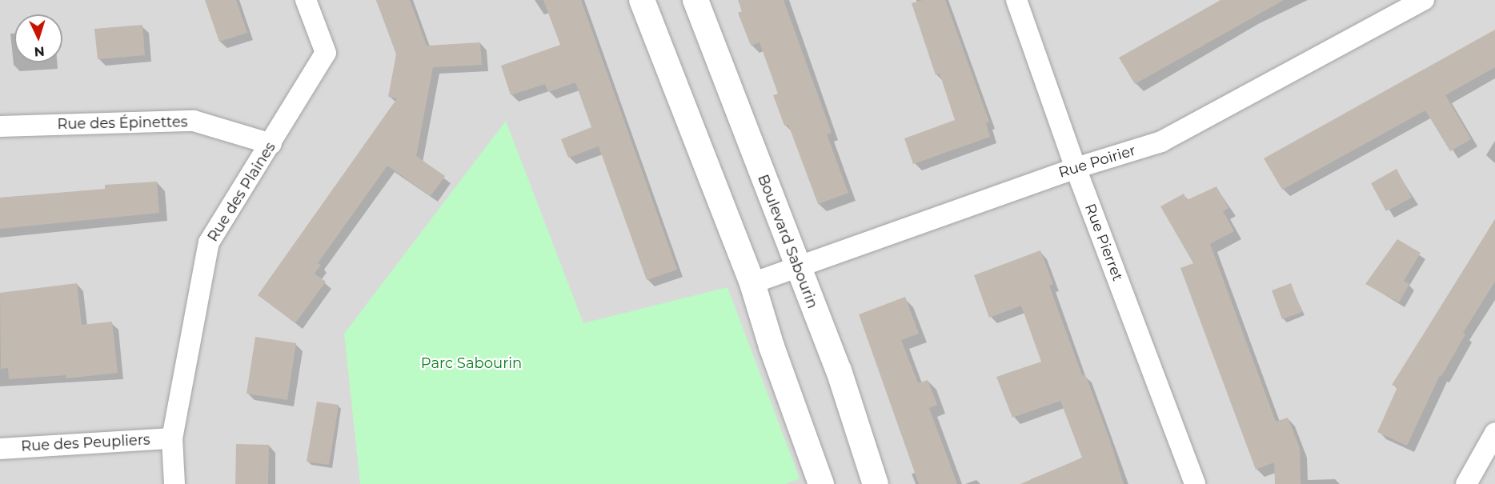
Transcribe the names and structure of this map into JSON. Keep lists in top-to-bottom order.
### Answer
{
  "streets": {
    "street": [
      "Rue des Épinettes",
      "Rue Poirier",
      "Rue des Plaines",
      "Boulevard Sabourin",
      "Rue Pierret",
      "Rue des Peupliers"
    ]
  },
  "crossings": [
    ["Rue des Épinettes", "Rue des Plaines"],
    ["Rue Poirier", "Boulevard Sabourin"],
    ["Rue Poirier", "Rue Pierret"],
    ["Rue des Plaines", "Rue des Peupliers"]
  ],
  "parks": ["Parc Sabourin"],
  "north": "bottom"
}
